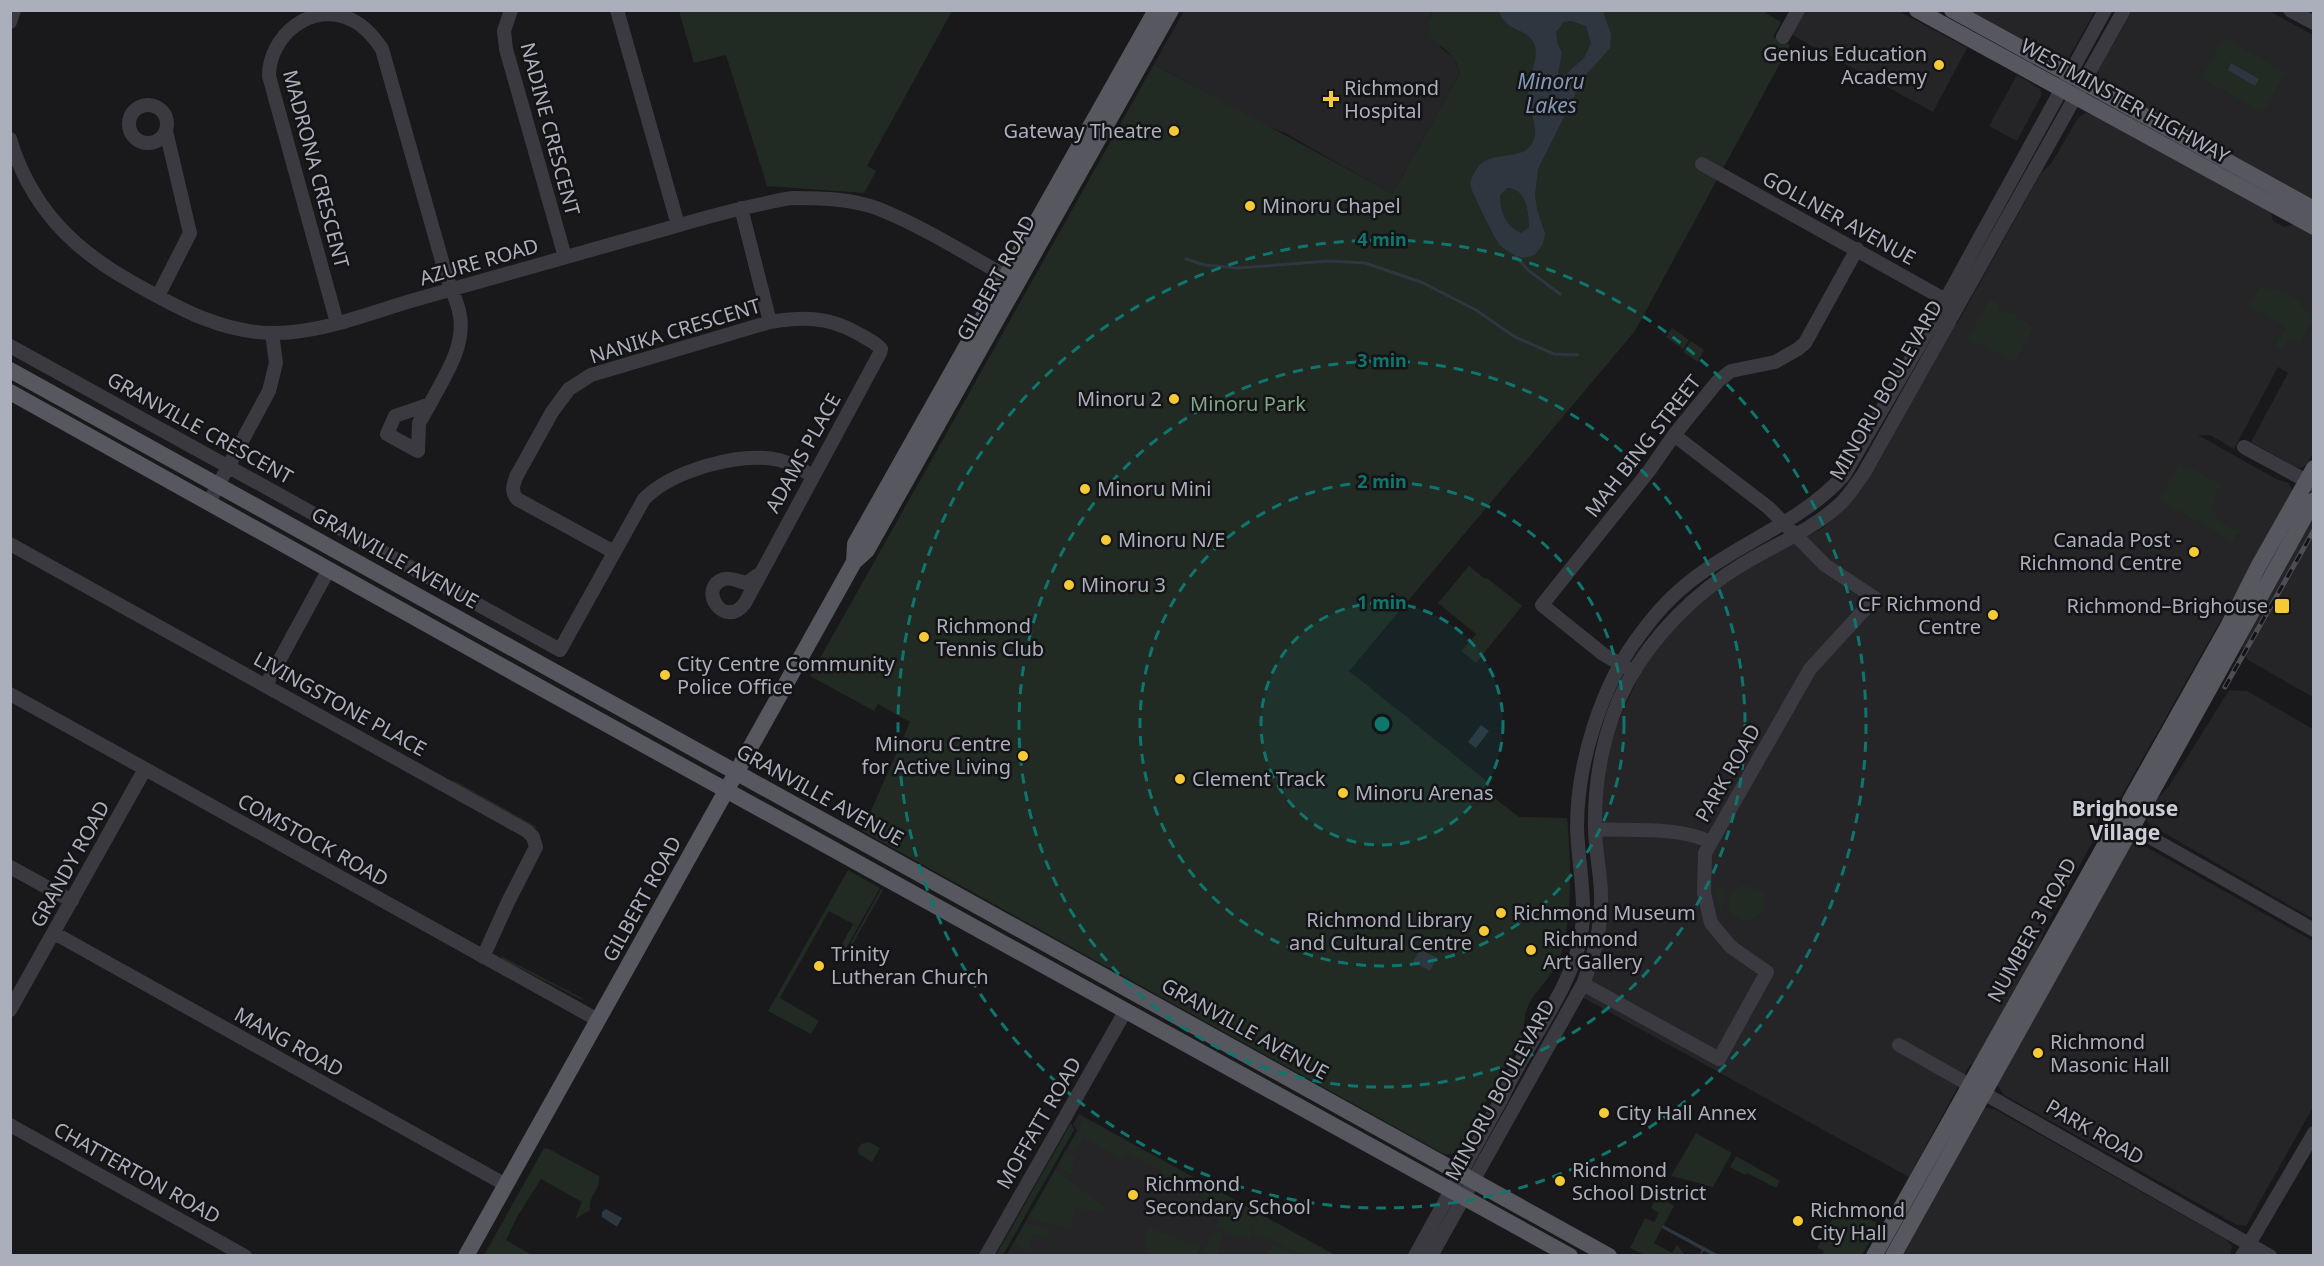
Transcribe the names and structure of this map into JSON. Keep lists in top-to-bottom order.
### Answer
{
  "streets": {
    "main road": [
      "WESTMINSTER HIGHWAY",
      "GILBERT ROAD",
      "GRANVILLE AVENUE",
      "NUMBER 3 ROAD"
    ],
    "street": [
      "NADINE CRESCENT",
      "MADRONA CRESCENT",
      "GOLLNER AVENUE",
      "AZURE ROAD",
      "NANIKA CRESCENT",
      "MINORU BOULEVARD",
      "GRANVILLE CRESCENT",
      "MAH BING STREET",
      "ADAMS PLACE",
      "LIVINGSTONE PLACE",
      "PARK ROAD",
      "COMSTOCK ROAD",
      "GRANDY ROAD",
      "MANG ROAD",
      "MOFFATT ROAD",
      "CHATTERTON ROAD"
    ]
  },
  "crossings": [
    ["WESTMINSTER HIGHWAY", "MINORU BOULEVARD"],
    ["NADINE CRESCENT", "AZURE ROAD"],
    ["MADRONA CRESCENT", "AZURE ROAD"],
    ["GOLLNER AVENUE", "MINORU BOULEVARD"],
    ["GOLLNER AVENUE", "MAH BING STREET"],
    ["AZURE ROAD", "GILBERT ROAD"],
    ["GILBERT ROAD", "GRANVILLE AVENUE"],
    ["GILBERT ROAD", "COMSTOCK ROAD"],
    ["GILBERT ROAD", "MANG ROAD"],
    ["NANIKA CRESCENT", "GRANVILLE CRESCENT"],
    ["NANIKA CRESCENT", "ADAMS PLACE"],
    ["MINORU BOULEVARD", "MAH BING STREET"],
    ["MINORU BOULEVARD", "GRANVILLE AVENUE"],
    ["MINORU BOULEVARD", "PARK ROAD"],
    ["GRANVILLE AVENUE", "MOFFATT ROAD"],
    ["LIVINGSTONE PLACE", "COMSTOCK ROAD"],
    ["PARK ROAD", "NUMBER 3 ROAD"],
    ["COMSTOCK ROAD", "GRANDY ROAD"],
    ["GRANDY ROAD", "MANG ROAD"]
  ],
  "districts": ["Brighouse Village"],
  "water": ["Minoru Lakes"],
  "parks": ["Minoru Park"],
  "places": {
    "other": [
      "Genius Education Academy",
      "Gateway Theatre",
      "Minoru Chapel",
      "Minoru 2",
      "Minoru Mini",
      "Minoru N/E",
      "Canada Post - Richmond Centre",
      "Minoru 3",
      "CF Richmond Centre",
      "Richmond Tennis Club",
      "City Centre Community Police Office",
      "Minoru Centre for Active Living",
      "Clement Track",
      "Minoru Arenas",
      "Richmond Museum",
      "Richmond Library and Cultural Centre",
      "Richmond Art Gallery",
      "Trinity Lutheran Church",
      "Richmond Masonic Hall",
      "City Hall Annex",
      "Richmond School District",
      "Richmond Secondary School",
      "Richmond City Hall"
    ],
    "health": ["Richmond Hospital"],
    "transit": ["Richmond–Brighouse"]
  },
  "rings": [
    "4 min",
    "3 min",
    "2 min",
    "1 min"
  ]
}
